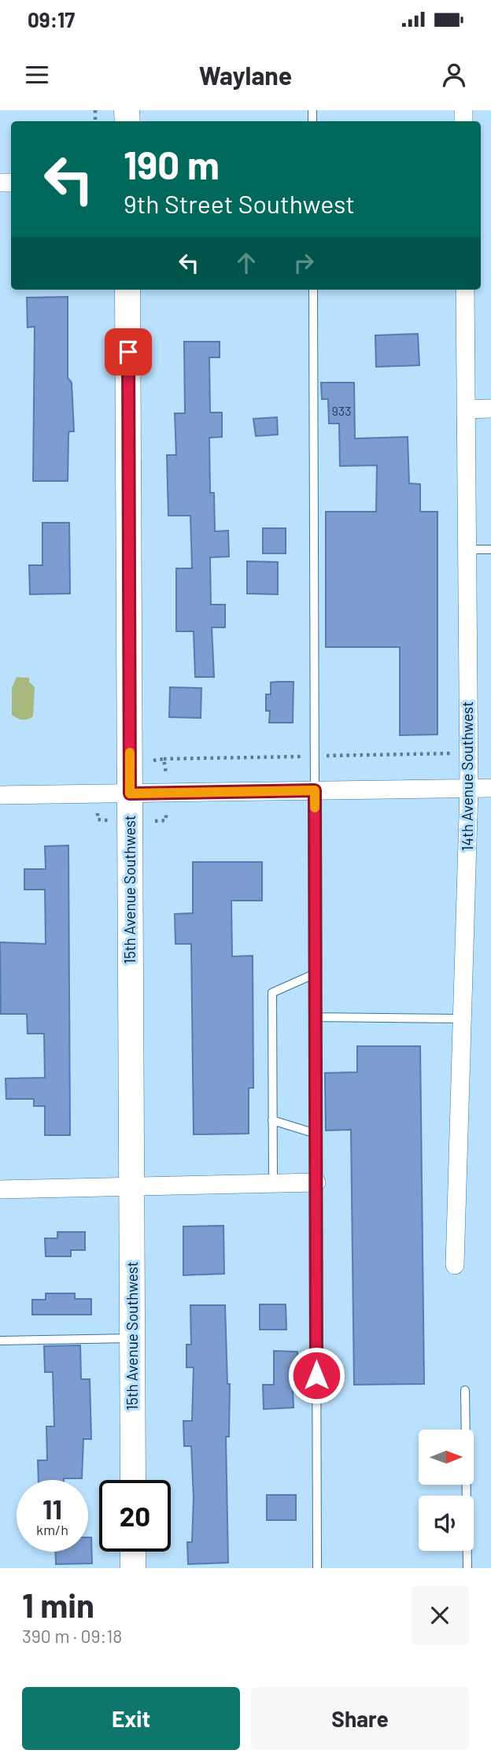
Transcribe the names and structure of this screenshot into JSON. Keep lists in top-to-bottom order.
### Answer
{
  "streets": {
    "main road": ["15th Avenue Southwest"],
    "street": ["14th Avenue Southwest"]
  },
  "house_numbers": ["933"],
  "north": "right",
  "page": {
    "status": "09:17",
    "header": "Waylane",
    "turn": ["190 m", "9th Street Southwest"],
    "speed": "11 km/h",
    "limit": "20",
    "heading": ["1 min", "390 m · 09:18"],
    "buttons": ["Exit", "Share"]
  }
}
